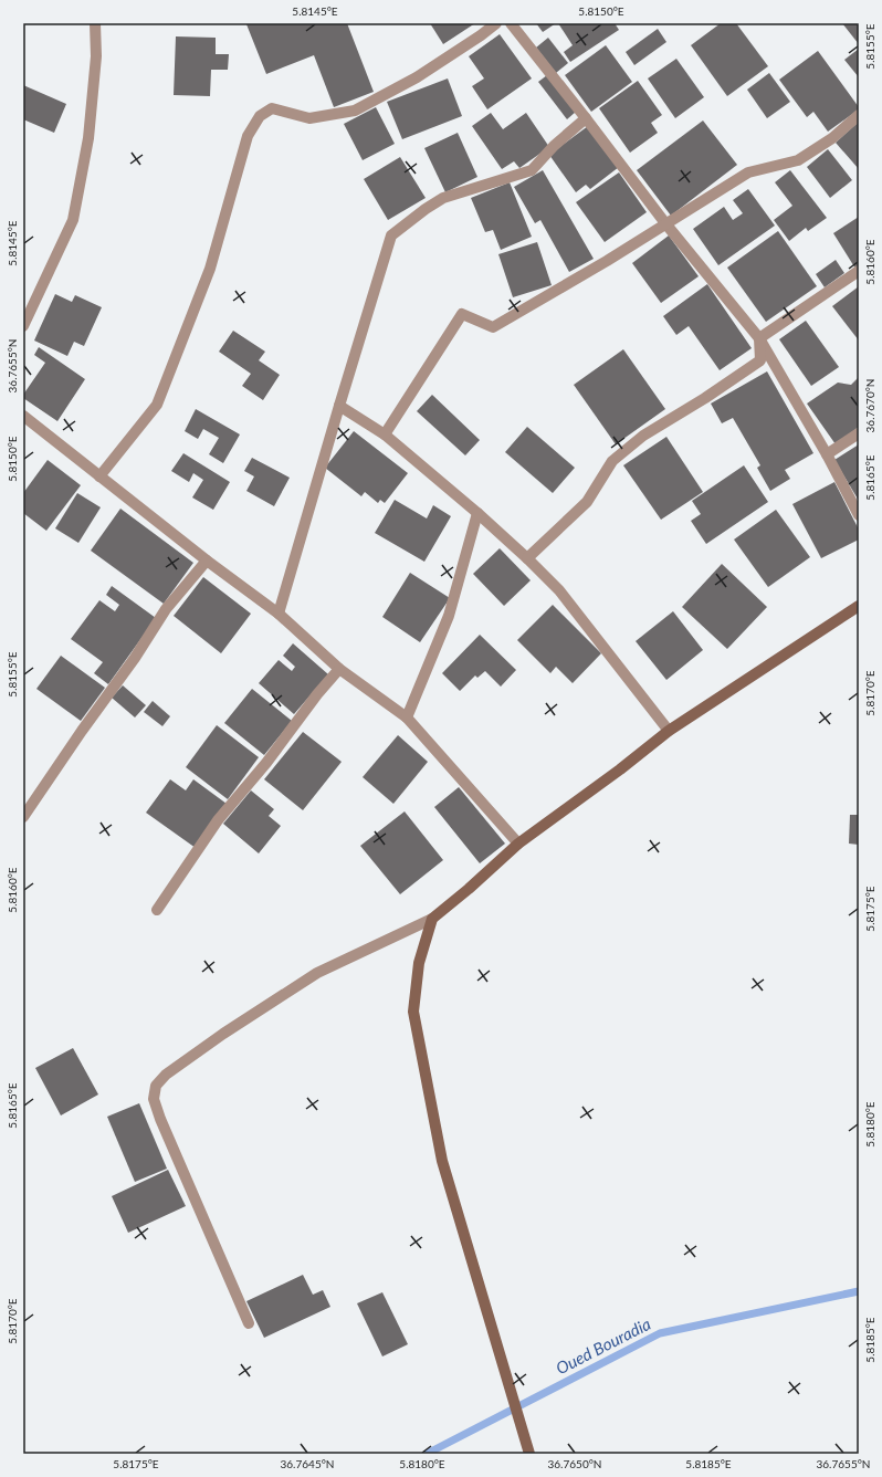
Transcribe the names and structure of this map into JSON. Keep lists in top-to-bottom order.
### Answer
{
  "water": ["Oued Bouradia"],
  "coordinates": [
    "5.8145°E",
    "5.8150°E",
    "5.8155°E",
    "5.8160°E",
    "36.7655°N",
    "36.7670°N",
    "5.8165°E",
    "5.8170°E",
    "5.8175°E",
    "5.8180°E",
    "5.8185°E",
    "36.7645°N",
    "36.7650°N"
  ]
}
